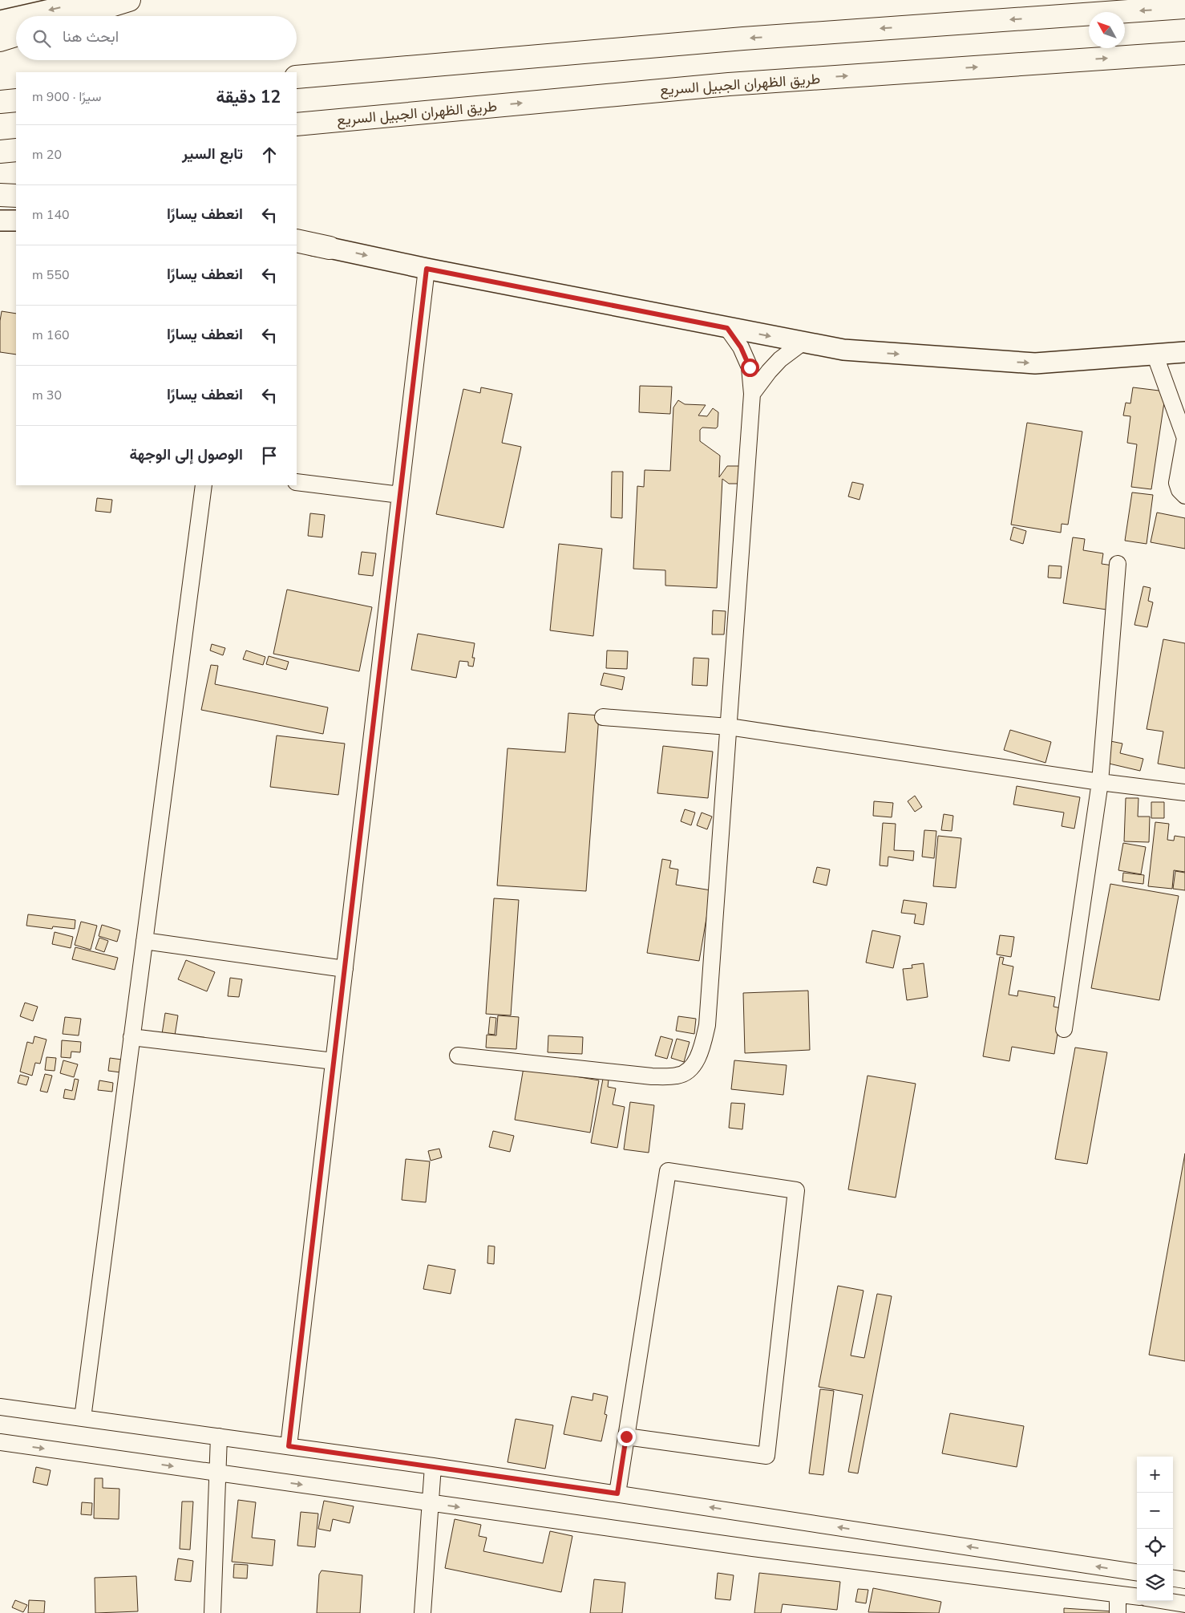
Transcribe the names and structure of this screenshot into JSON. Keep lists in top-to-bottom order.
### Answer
{
  "streets": {
    "highway": ["طريق الظهران الجبيل السريع"]
  },
  "north": "top left",
  "page": {
    "search": "ابحث هنا",
    "heading": ["12 دقيقة", "سيرًا · 900 m"],
    "list": [
      ["تابع السير", "20 m"],
      ["انعطف يسارًا", "140 m"],
      ["انعطف يسارًا", "550 m"],
      ["انعطف يسارًا", "160 m"],
      ["انعطف يسارًا", "30 m"],
      "الوصول إلى الوجهة"
    ],
    "map_buttons": ["+", "−"]
  }
}
